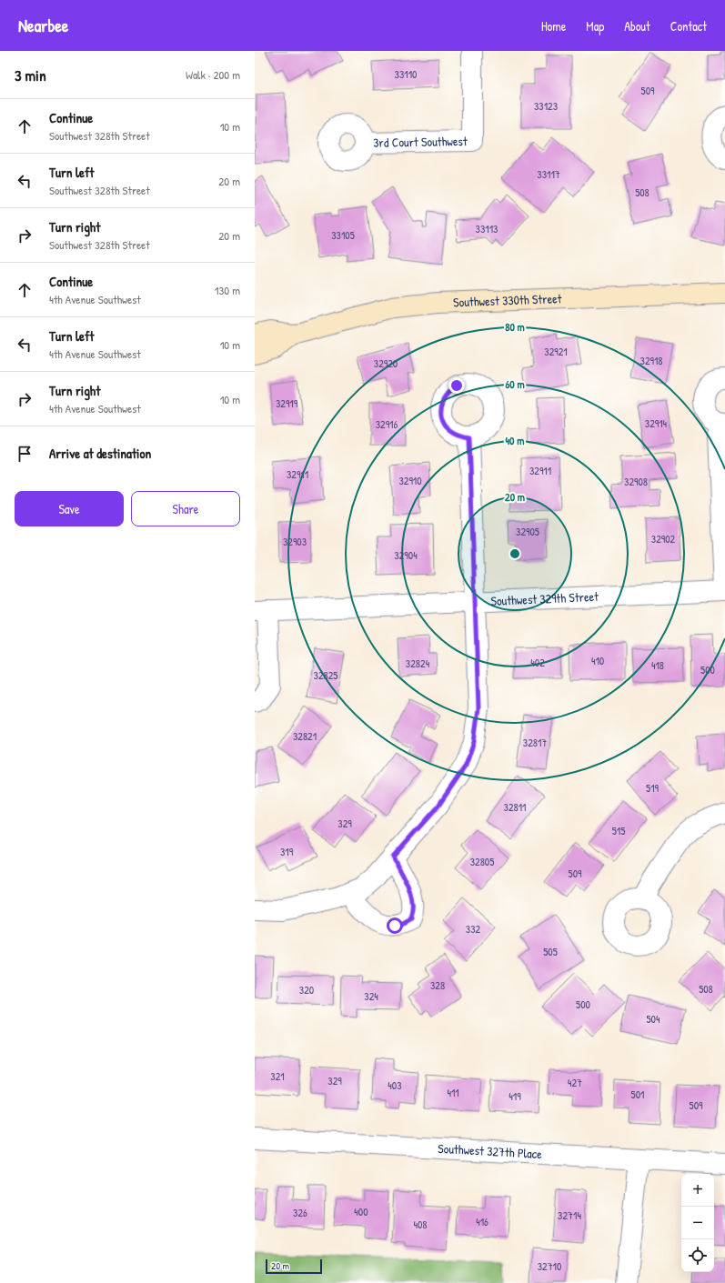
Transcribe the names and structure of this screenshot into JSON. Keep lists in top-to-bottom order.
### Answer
{
  "streets": {
    "street": [
      "3rd Court Southwest",
      "Southwest 330th Street",
      "Southwest 329th Street",
      "Southwest 327th Place"
    ]
  },
  "house_numbers": [
    "33110",
    "509",
    "33123",
    "33117",
    "508",
    "33113",
    "33105",
    "32921",
    "32918",
    "32920",
    "32919",
    "32914",
    "32916",
    "32911",
    "32911",
    "32910",
    "32908",
    "32905",
    "32902",
    "32903",
    "32904",
    "410",
    "402",
    "32824",
    "418",
    "500",
    "32825",
    "32821",
    "32817",
    "519",
    "32811",
    "329",
    "515",
    "319",
    "32805",
    "509",
    "332",
    "505",
    "328",
    "508",
    "320",
    "324",
    "500",
    "504",
    "321",
    "329",
    "427",
    "403",
    "411",
    "501",
    "419",
    "509",
    "400",
    "326",
    "32714",
    "416",
    "408",
    "32710"
  ],
  "scale_bar": "20 m",
  "page": {
    "header": "Nearbee",
    "nav": [
      "Home",
      "Map",
      "About",
      "Contact"
    ],
    "heading": ["3 min", "Walk · 200 m"],
    "list": [
      ["Continue", "Southwest 328th Street", "10 m"],
      ["Turn left", "Southwest 328th Street", "20 m"],
      ["Turn right", "Southwest 328th Street", "20 m"],
      ["Continue", "4th Avenue Southwest", "130 m"],
      ["Turn left", "4th Avenue Southwest", "10 m"],
      ["Turn right", "4th Avenue Southwest", "10 m"],
      "Arrive at destination"
    ],
    "buttons": ["Save", "Share"],
    "map_buttons": ["+", "−"],
    "scale": "20 m"
  },
  "rings": [
    "80 m",
    "60 m",
    "40 m",
    "20 m"
  ]
}
